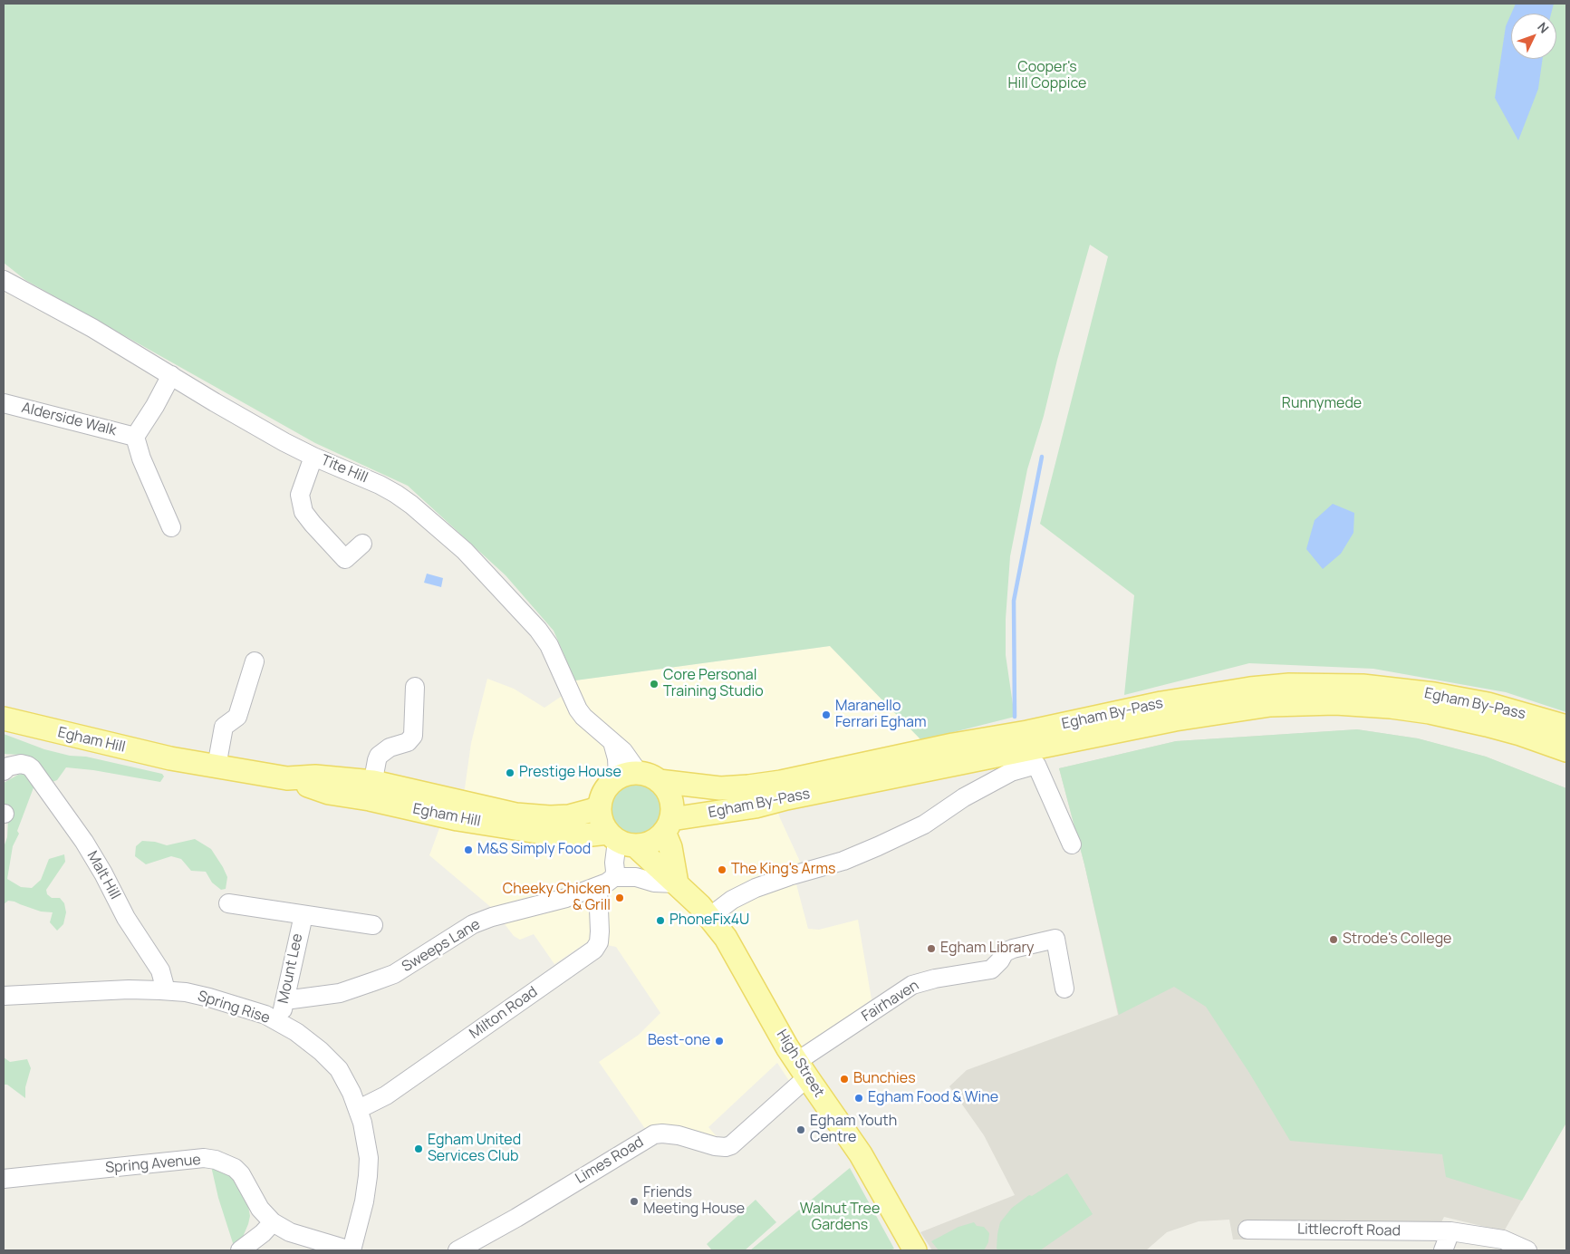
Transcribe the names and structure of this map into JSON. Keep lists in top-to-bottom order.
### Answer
{
  "streets": {
    "main road": ["Egham By-Pass", "Egham Hill", "High Street"],
    "street": [
      "Alderside Walk",
      "Tite Hill",
      "Malt Hill",
      "Sweeps Lane",
      "Mount Lee",
      "Fairhaven",
      "Spring Rise",
      "Milton Road",
      "Limes Road",
      "Spring Avenue",
      "Littlecroft Road"
    ]
  },
  "crossings": [
    ["Tite Hill", "Egham By-Pass"],
    ["Tite Hill", "Egham Hill"],
    ["Tite Hill", "High Street"],
    ["Egham By-Pass", "Egham Hill"],
    ["Egham By-Pass", "High Street"],
    ["Egham Hill", "High Street"],
    ["Malt Hill", "Spring Rise"],
    ["Sweeps Lane", "Mount Lee"],
    ["Sweeps Lane", "Milton Road"],
    ["Mount Lee", "Spring Rise"],
    ["Fairhaven", "High Street"],
    ["Fairhaven", "Limes Road"],
    ["Spring Rise", "Milton Road"],
    ["High Street", "Limes Road"]
  ],
  "parks": ["Cooper's Hill Coppice", "Runnymede", "Walnut Tree Gardens"],
  "places": [
    "Core Personal Training Studio",
    "Maranello Ferrari Egham",
    "Prestige House",
    "M&S Simply Food",
    "The King's Arms",
    "Cheeky Chicken & Grill",
    "PhoneFix4U",
    "Strode's College",
    "Egham Library",
    "Best-one",
    "Bunchies",
    "Egham Food & Wine",
    "Egham Youth Centre",
    "Egham United Services Club",
    "Friends Meeting House"
  ],
  "north": "top right"
}
